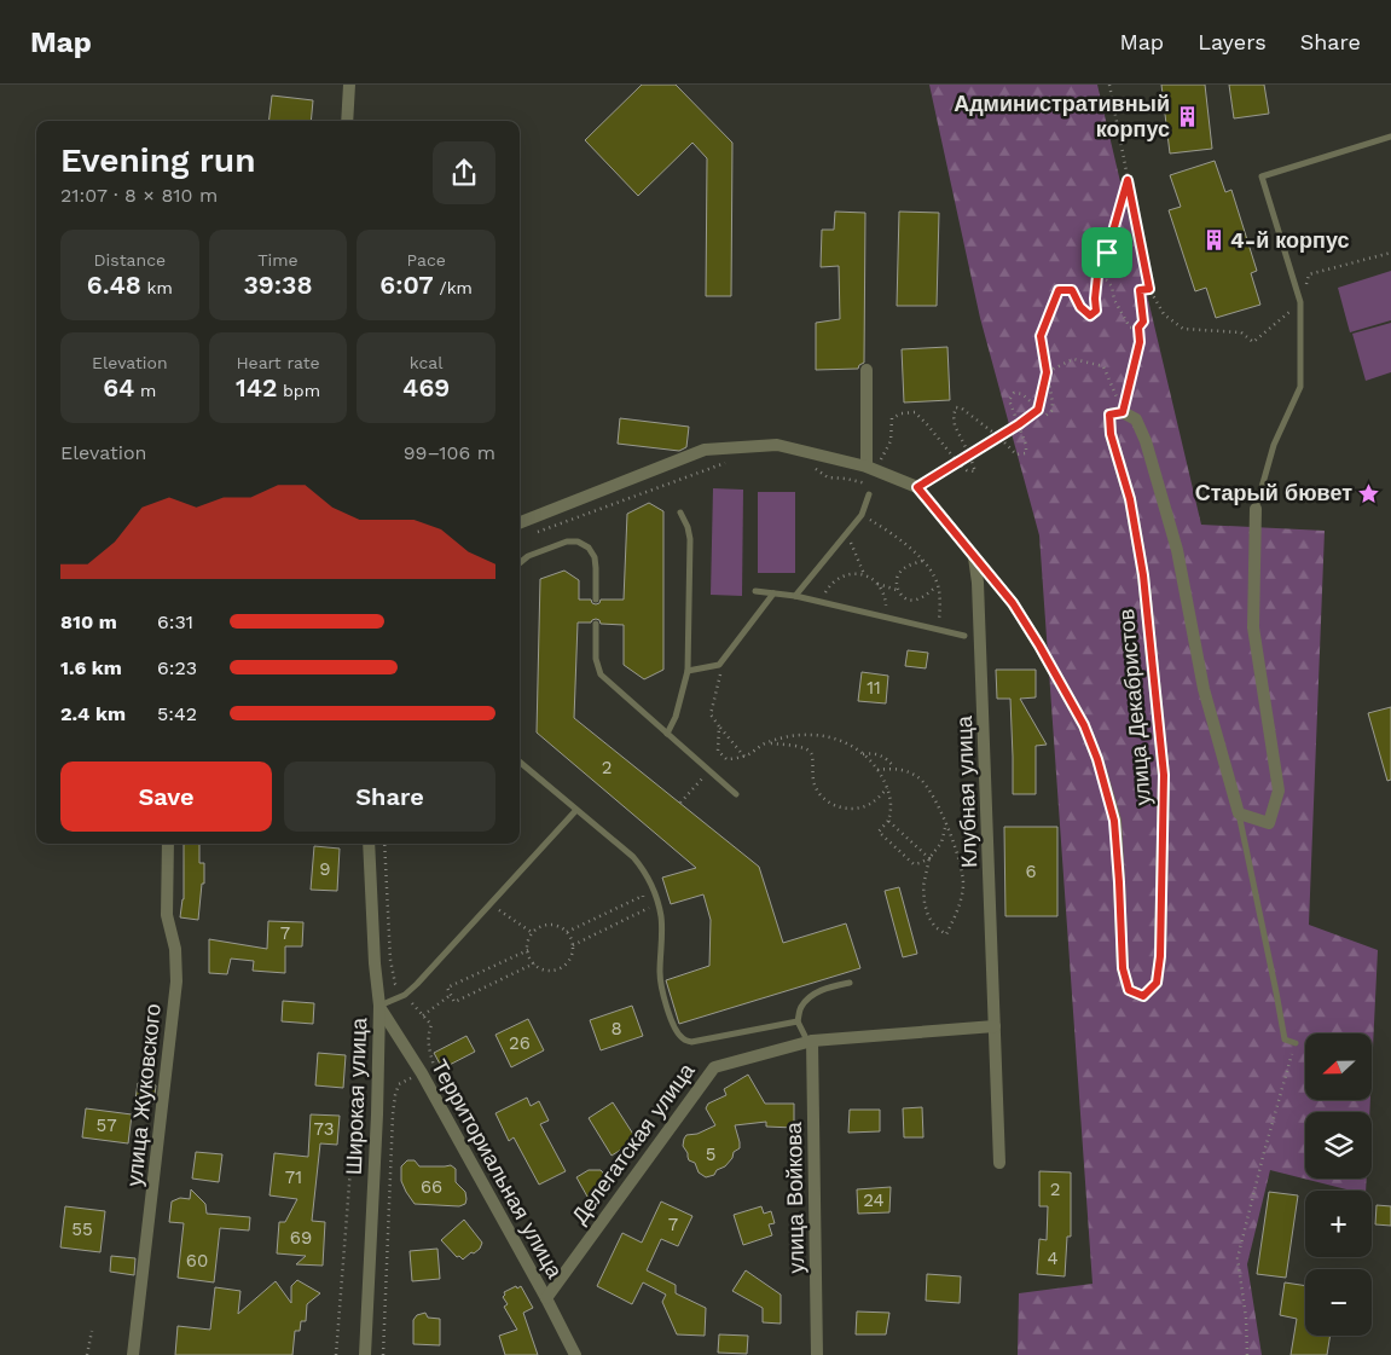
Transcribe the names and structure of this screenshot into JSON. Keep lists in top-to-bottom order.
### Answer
{
  "streets": {
    "street": [
      "улица Декабристов",
      "Клубная улица",
      "улица Жуковского",
      "Широкая улица",
      "Делегатская улица",
      "Территориальная улица",
      "улица Войкова"
    ]
  },
  "crossings": [
    ["улица Декабристов", "Клубная улица"],
    ["Клубная улица", "Делегатская улица"],
    ["Широкая улица", "Территориальная улица"],
    ["Делегатская улица", "Территориальная улица"],
    ["Делегатская улица", "улица Войкова"]
  ],
  "places": {
    "building": ["Административный корпус", "4-й корпус"],
    "place": ["Старый бювет"]
  },
  "house_numbers": [
    "11",
    "2",
    "9",
    "6",
    "7",
    "8",
    "26",
    "57",
    "73",
    "5",
    "71",
    "66",
    "2",
    "24",
    "7",
    "55",
    "69",
    "4",
    "60"
  ],
  "north": "left",
  "page": {
    "header": "Map",
    "nav": ["Map", "Layers", "Share"],
    "heading": ["Evening run", "21:07 · 8 × 810 m"],
    "stats": [
      ["Distance", "6.48 km"],
      ["Time", "39:38"],
      ["Pace", "6:07 /km"],
      ["Elevation", "64 m"],
      ["Heart rate", "142 bpm"],
      ["kcal", "469"]
    ],
    "chart": ["Elevation", "99–106 m"],
    "list": [
      {
        "name": "810 m",
        "note": "6:31"
      },
      {
        "name": "1.6 km",
        "note": "6:23"
      },
      {
        "name": "2.4 km",
        "note": "5:42"
      }
    ],
    "buttons": ["Save", "Share"],
    "map_buttons": ["+", "−"]
  }
}
